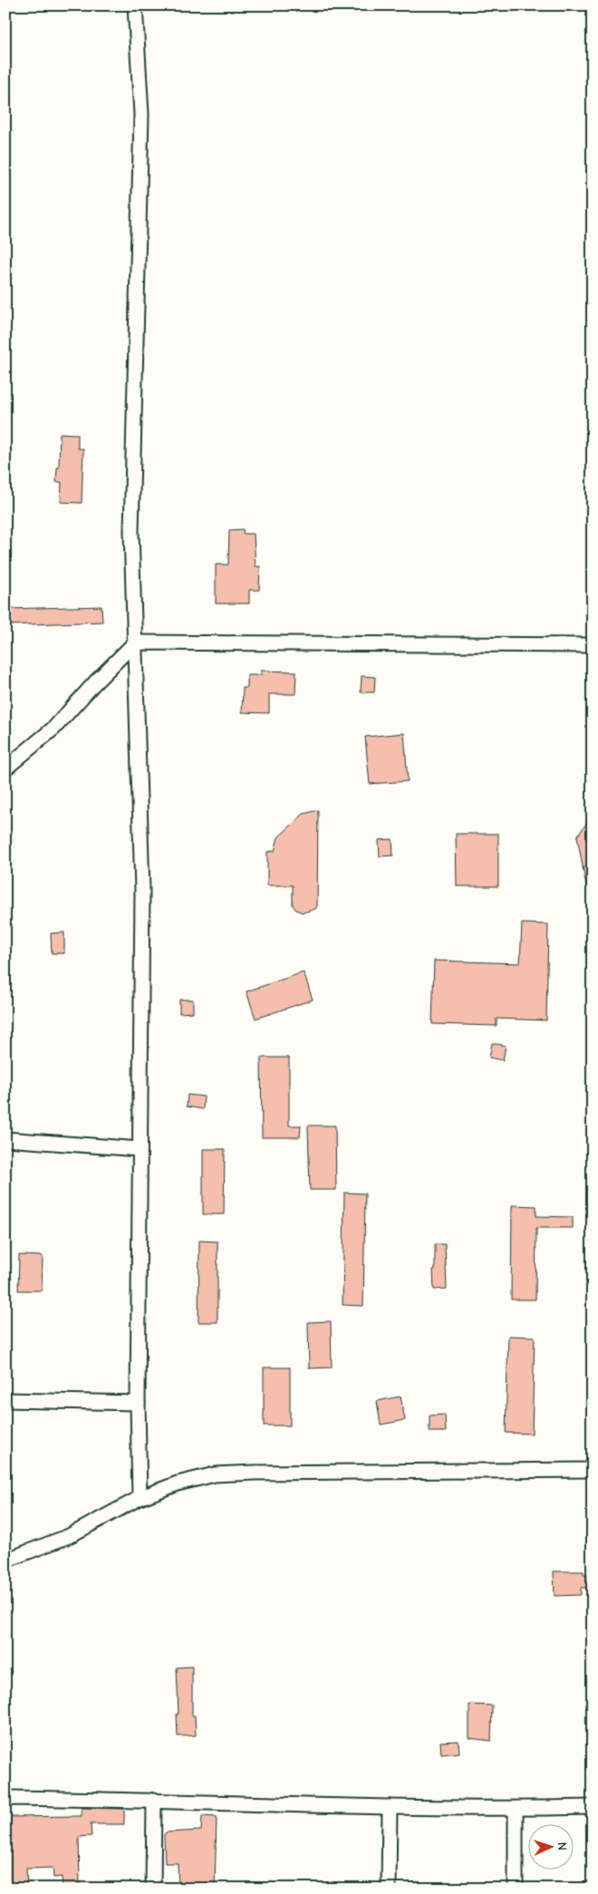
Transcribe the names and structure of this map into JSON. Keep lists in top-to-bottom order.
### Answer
{
  "north": "right"
}
